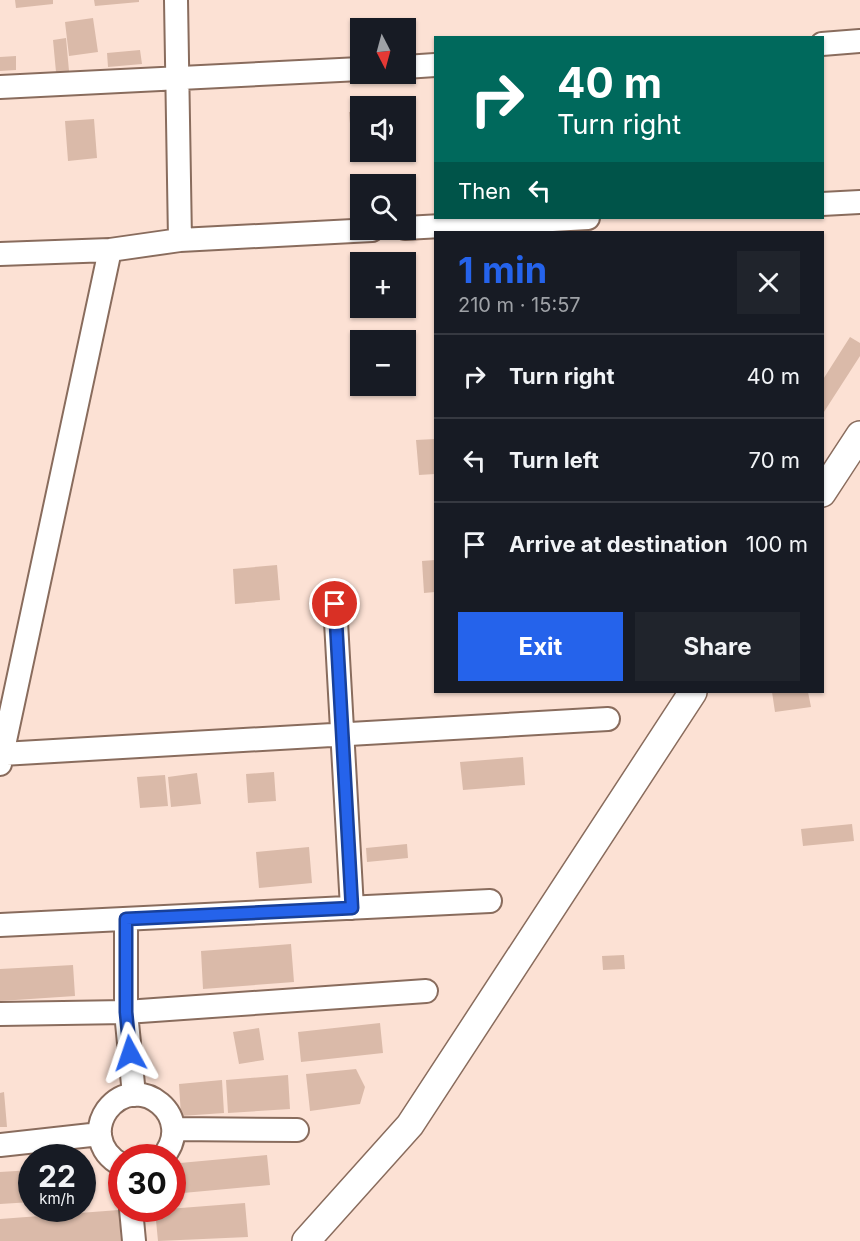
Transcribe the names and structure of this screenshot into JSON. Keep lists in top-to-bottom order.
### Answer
{
  "north": "bottom",
  "page": {
    "map_buttons": ["+", "−"],
    "turn": ["40 m", "Turn right"],
    "then": "Then",
    "heading": ["1 min", "210 m · 15:57"],
    "list": [
      {
        "name": "Turn right",
        "value": "40 m"
      },
      {
        "name": "Turn left",
        "value": "70 m"
      },
      {
        "name": "Arrive at destination",
        "value": "100 m"
      }
    ],
    "buttons": ["Exit", "Share"],
    "speed": "22 km/h",
    "limit": "30"
  }
}
